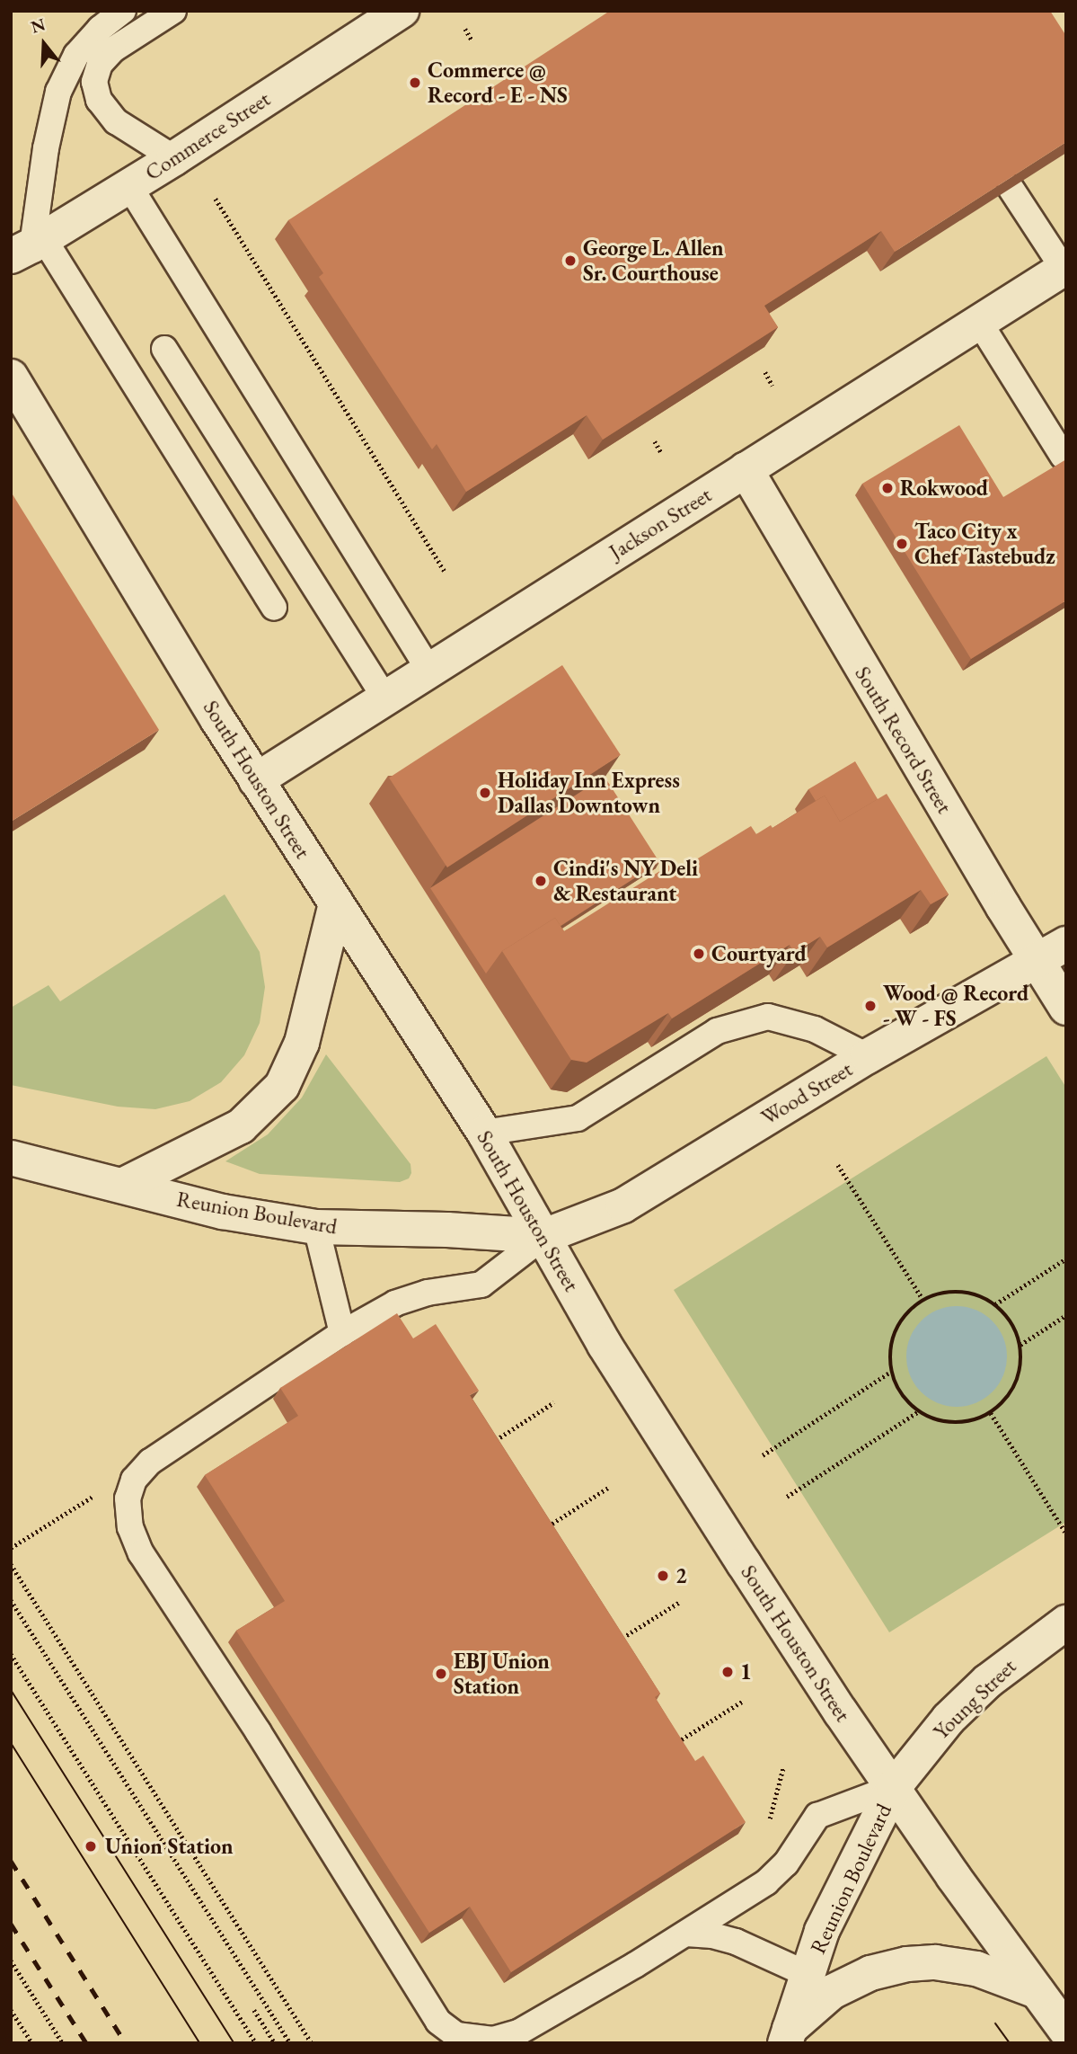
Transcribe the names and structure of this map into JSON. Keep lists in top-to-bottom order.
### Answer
{
  "streets": {
    "main road": [
      "Commerce Street",
      "Jackson Street",
      "South Record Street",
      "South Houston Street",
      "Wood Street",
      "Reunion Boulevard",
      "Young Street"
    ]
  },
  "crossings": [
    ["Jackson Street", "South Record Street"],
    ["Jackson Street", "South Houston Street"],
    ["South Record Street", "Wood Street"],
    ["South Houston Street", "Wood Street"],
    ["South Houston Street", "Reunion Boulevard"],
    ["South Houston Street", "Young Street"],
    ["Wood Street", "Reunion Boulevard"],
    ["Reunion Boulevard", "Young Street"]
  ],
  "places": [
    "Commerce @ Record - E - NS",
    "George L. Allen Sr. Courthouse",
    "Rokwood",
    "Taco City x Chef Tastebudz",
    "Holiday Inn Express Dallas Downtown",
    "Cindi's NY Deli & Restaurant",
    "Courtyard",
    "Wood @ Record - W - FS",
    "2",
    "1",
    "EBJ Union Station",
    "Union Station"
  ],
  "north": "top"
}
